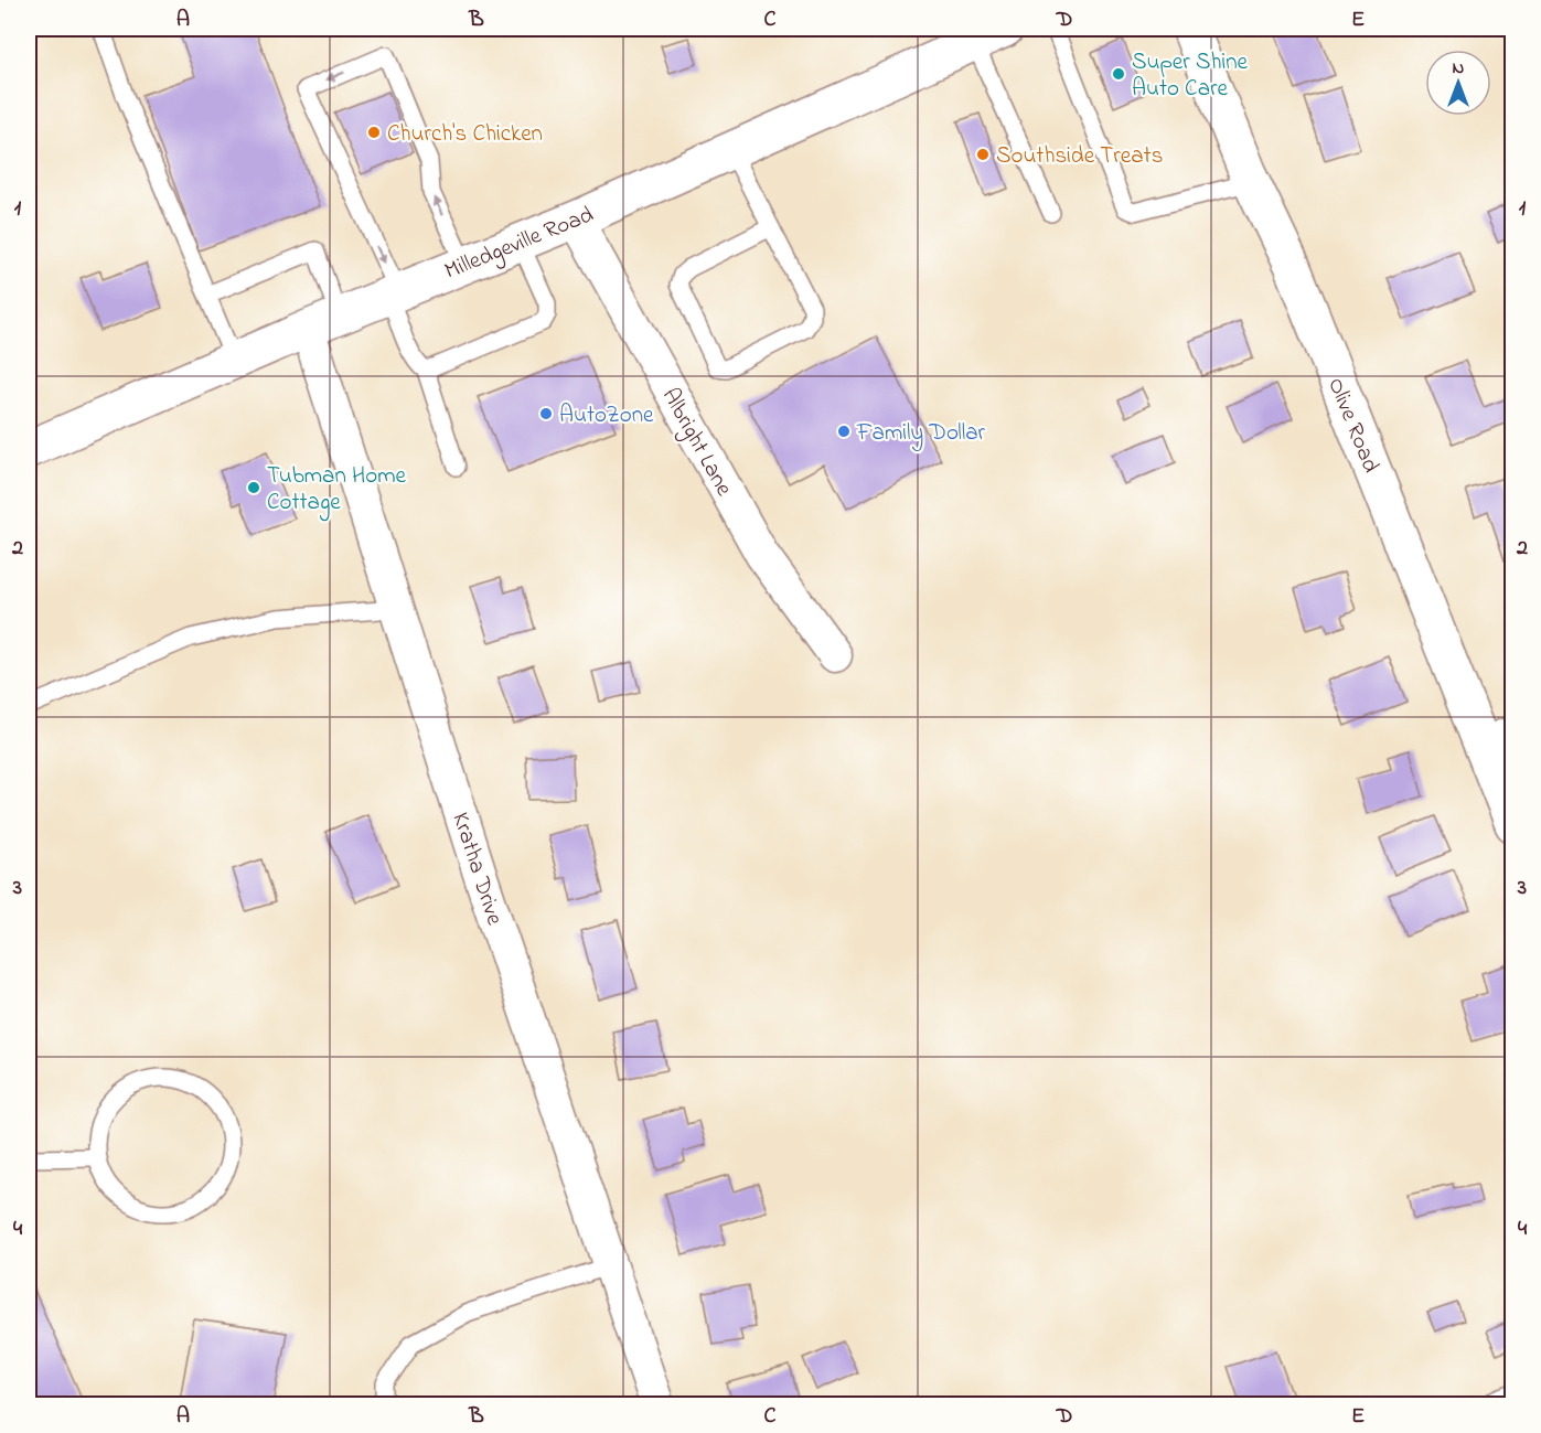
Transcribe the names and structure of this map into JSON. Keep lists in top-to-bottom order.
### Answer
{
  "streets": {
    "main road": ["Milledgeville Road", "Olive Road"],
    "street": ["Albright Lane", "Kratha Drive"]
  },
  "crossings": [
    ["Milledgeville Road", "Albright Lane"],
    ["Milledgeville Road", "Kratha Drive"]
  ],
  "places": [
    "Super Shine Auto Care",
    "Church's Chicken",
    "Southside Treats",
    "AutoZone",
    "Family Dollar",
    "Tubman Home Cottage"
  ],
  "north": "top",
  "grid": {
    "columns": [
      "A",
      "B",
      "C",
      "D",
      "E"
    ],
    "rows": [
      "1",
      "2",
      "3",
      "4"
    ]
  }
}
